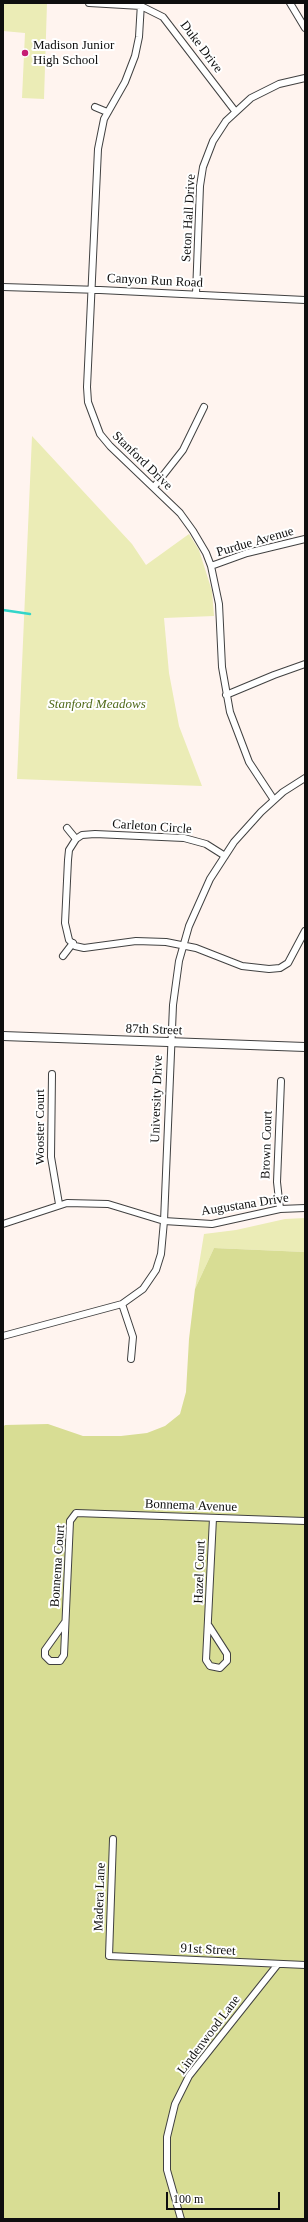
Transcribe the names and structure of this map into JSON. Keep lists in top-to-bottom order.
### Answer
{
  "streets": {
    "street": [
      "Duke Drive",
      "Seton Hall Drive",
      "Canyon Run Road",
      "Stanford Drive",
      "Purdue Avenue",
      "Carleton Circle",
      "87th Street",
      "University Drive",
      "Wooster Court",
      "Brown Court",
      "Augustana Drive",
      "Bonnema Avenue",
      "Bonnema Court",
      "Hazel Court",
      "Madera Lane",
      "91st Street",
      "Lindenwood Lane"
    ]
  },
  "crossings": [
    ["Duke Drive", "Seton Hall Drive"],
    ["Duke Drive", "Stanford Drive"],
    ["Seton Hall Drive", "Canyon Run Road"],
    ["Canyon Run Road", "Stanford Drive"],
    ["Stanford Drive", "Purdue Avenue"],
    ["Stanford Drive", "University Drive"],
    ["Carleton Circle", "University Drive"],
    ["87th Street", "University Drive"],
    ["University Drive", "Augustana Drive"],
    ["Wooster Court", "Augustana Drive"],
    ["Brown Court", "Augustana Drive"],
    ["Bonnema Avenue", "Bonnema Court"],
    ["Bonnema Avenue", "Hazel Court"],
    ["Madera Lane", "91st Street"],
    ["91st Street", "Lindenwood Lane"]
  ],
  "parks": ["Stanford Meadows"],
  "places": ["Madison Junior High School"],
  "scale_bar": "100 m"
}
